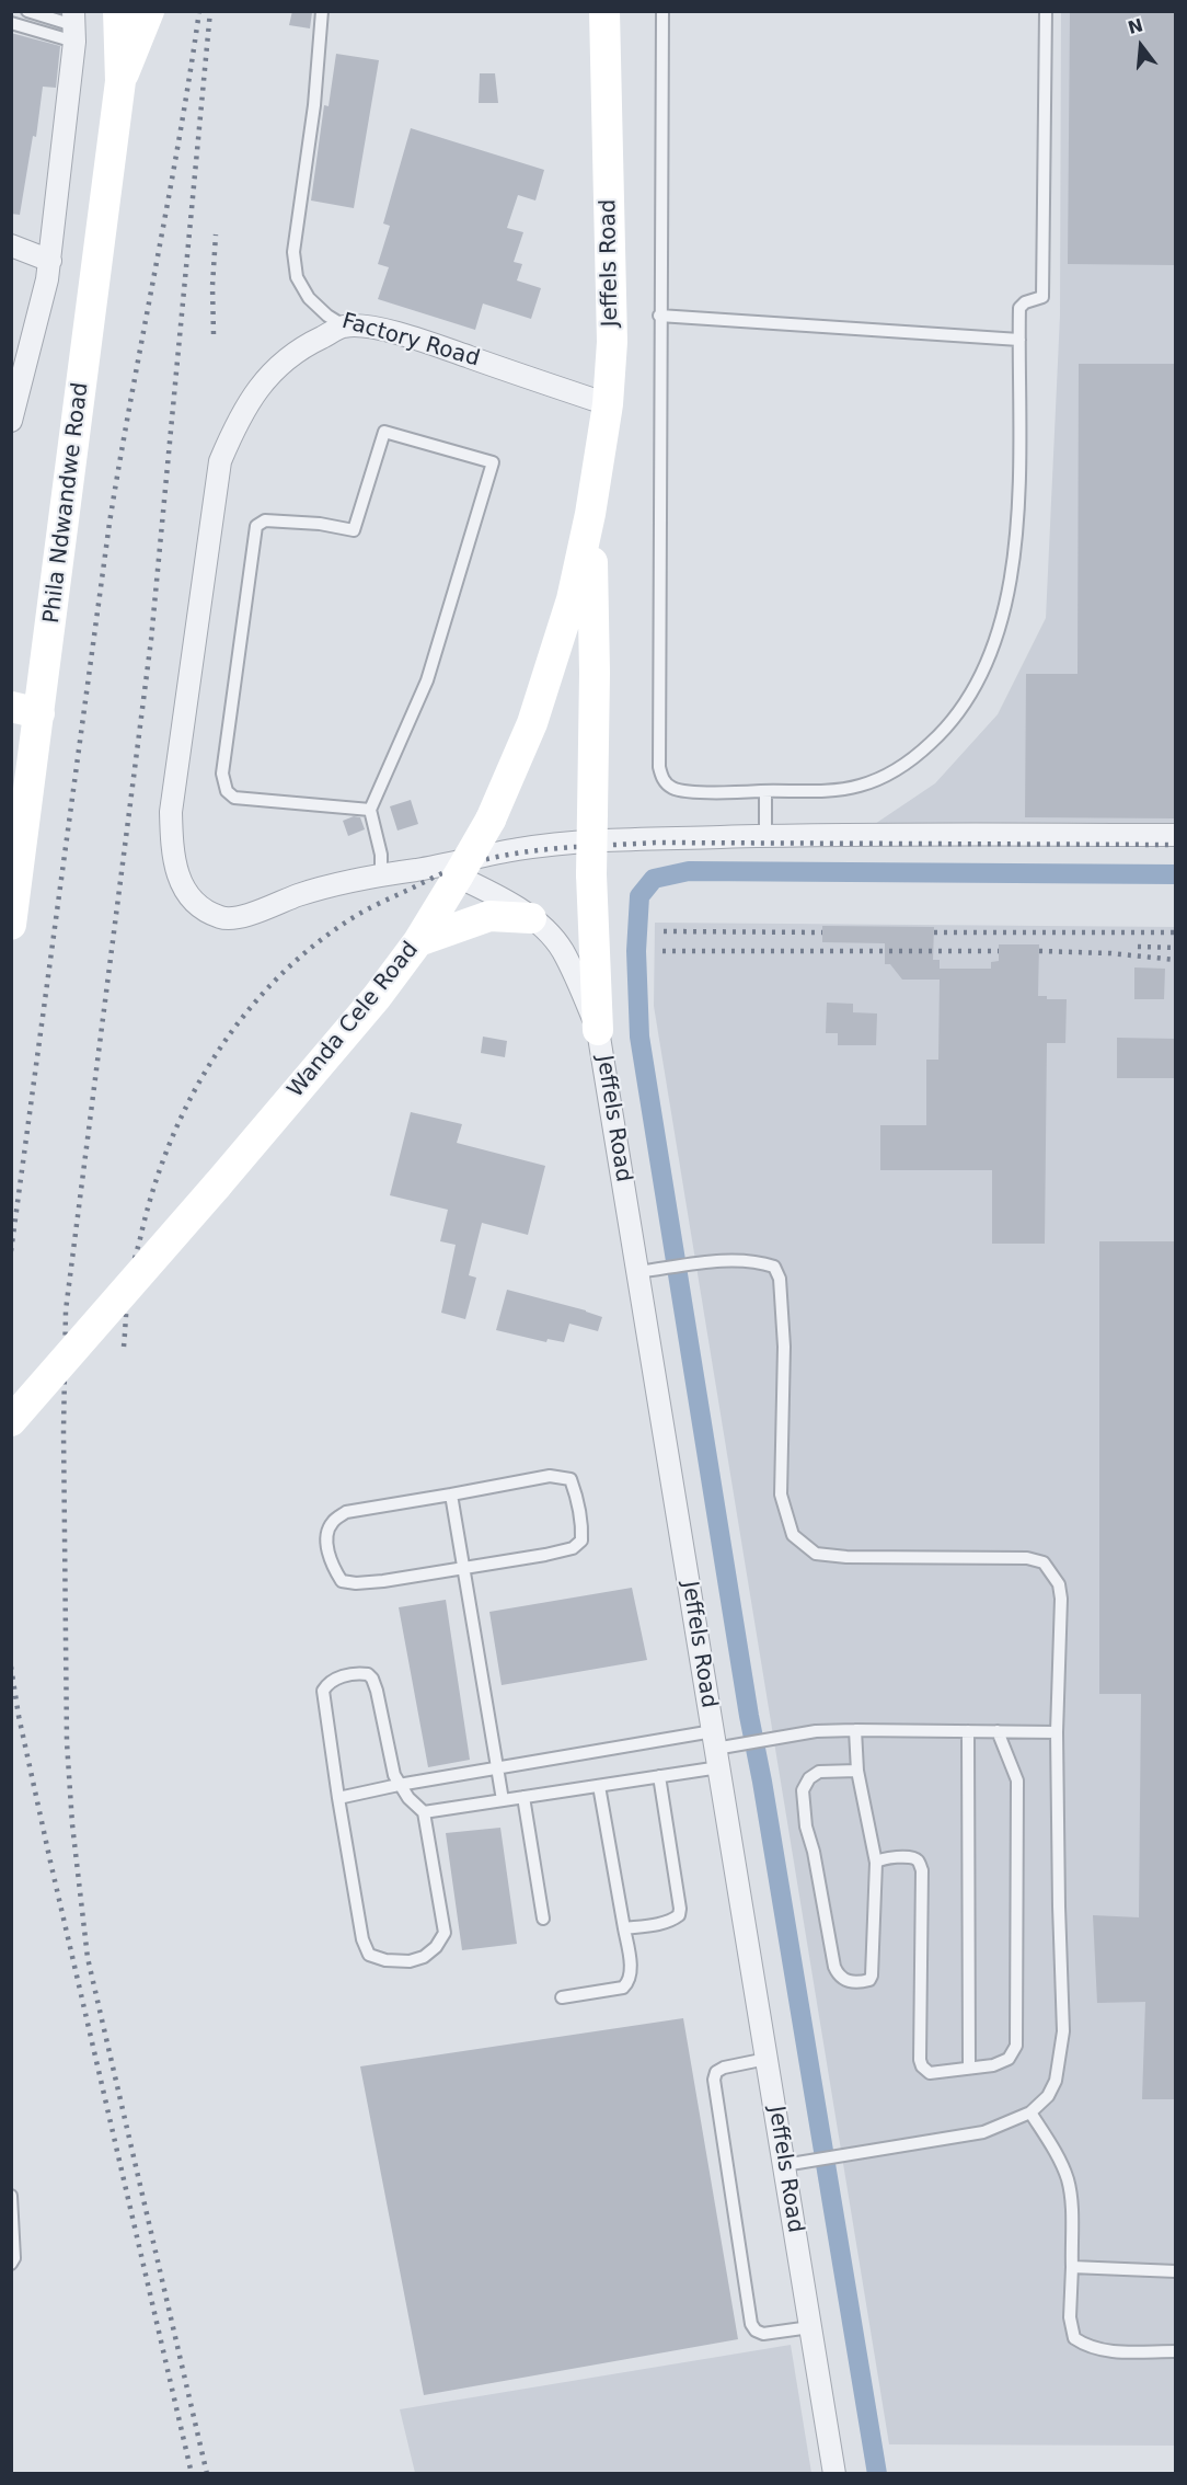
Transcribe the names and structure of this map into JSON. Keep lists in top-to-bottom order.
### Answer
{
  "streets": {
    "main road": ["Jeffels Road", "Phila Ndwandwe Road", "Wanda Cele Road"],
    "street": ["Factory Road"]
  },
  "crossings": [
    ["Jeffels Road", "Factory Road"],
    ["Jeffels Road", "Wanda Cele Road"]
  ],
  "north": "top"
}
